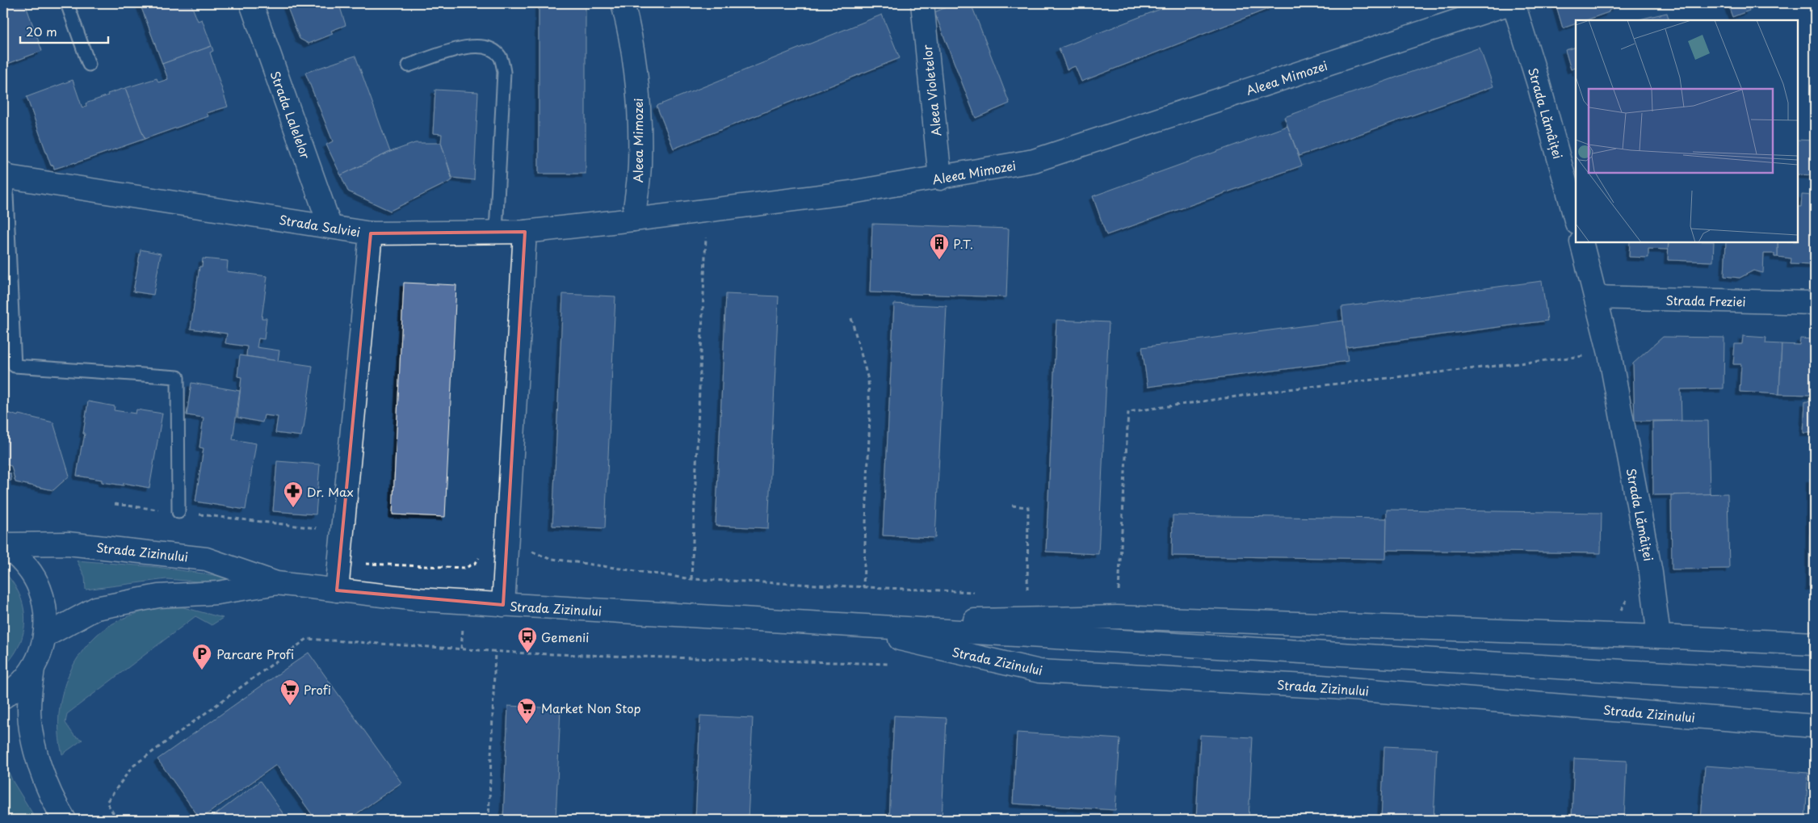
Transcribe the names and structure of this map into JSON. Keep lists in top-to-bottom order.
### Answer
{
  "streets": {
    "street": [
      "Aleea Mimozei",
      "Aleea Violetelor",
      "Strada Lămâiței",
      "Strada Lalelelor",
      "Strada Salviei",
      "Strada Freziei",
      "Strada Zizinului"
    ]
  },
  "crossings": [
    ["Aleea Mimozei", "Aleea Violetelor"],
    ["Aleea Mimozei", "Strada Lămâiței"],
    ["Aleea Mimozei", "Strada Salviei"],
    ["Strada Lămâiței", "Strada Freziei"],
    ["Strada Lămâiței", "Strada Zizinului"],
    ["Strada Lalelelor", "Strada Salviei"]
  ],
  "places": {
    "building": ["P.T."],
    "pharmacy": ["Dr. Max"],
    "bus stop": ["Gemenii"],
    "parking": ["Parcare Profi"],
    "supermarket": ["Profi", "Market Non Stop"]
  },
  "scale_bar": "20 m"
}
